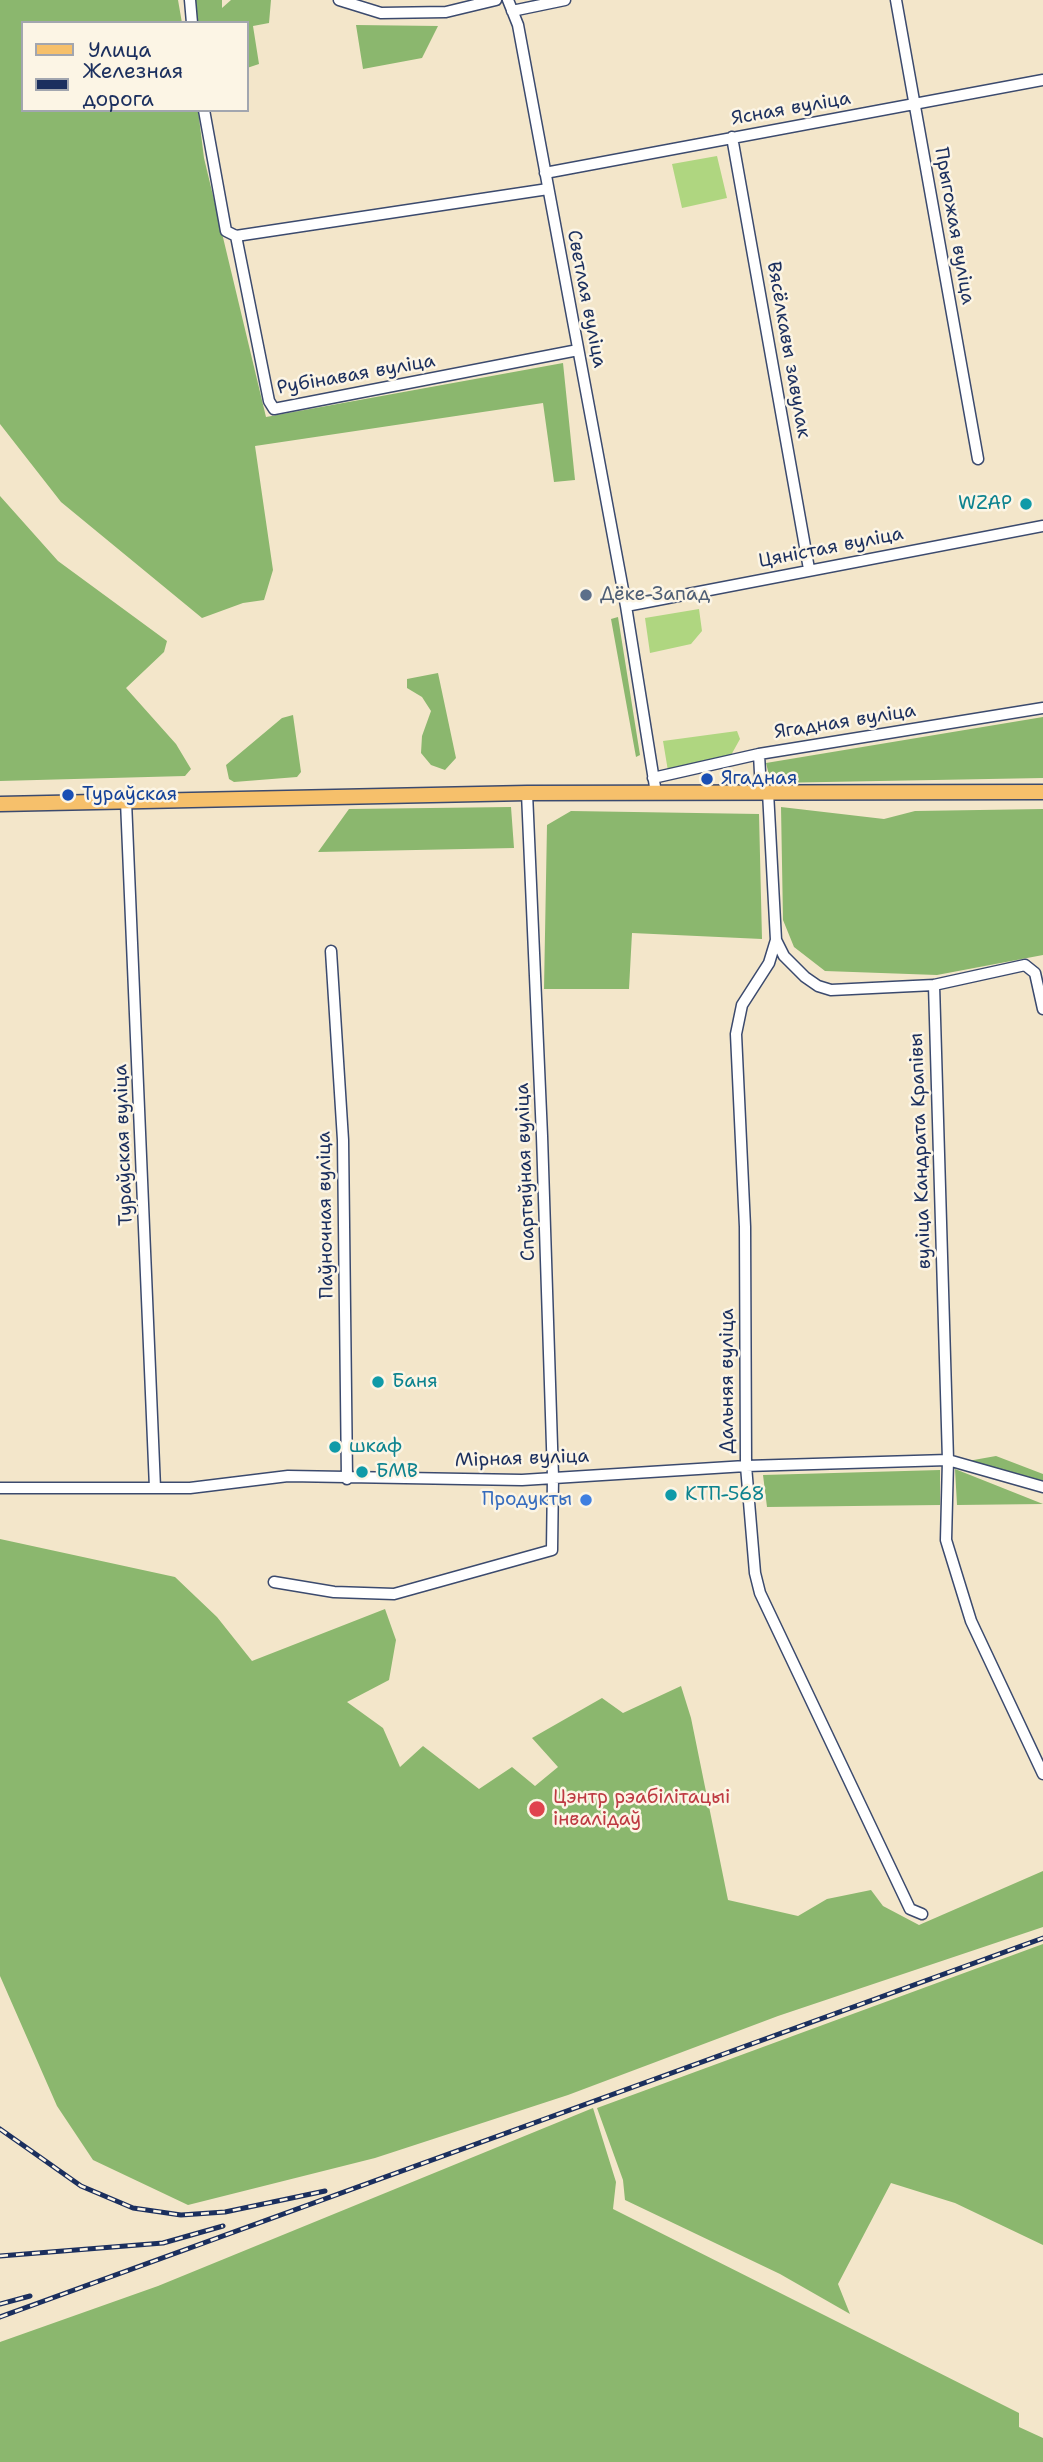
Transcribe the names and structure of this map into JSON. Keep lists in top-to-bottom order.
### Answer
{
  "streets": {
    "street": [
      "Ясная вуліца",
      "Прыгожая вуліца",
      "Светлая вуліца",
      "Вясёлкавы завулак",
      "Рубінавая вуліца",
      "Цяністая вуліца",
      "Ягадная вуліца",
      "Тураўская вуліца",
      "вуліца Кандрата Крапівы",
      "Спартыўная вуліца",
      "Паўночная вуліца",
      "Дальняя вуліца",
      "Мірная вуліца"
    ]
  },
  "crossings": [
    ["Ясная вуліца", "Прыгожая вуліца"],
    ["Ясная вуліца", "Светлая вуліца"],
    ["Ясная вуліца", "Вясёлкавы завулак"],
    ["Светлая вуліца", "Рубінавая вуліца"],
    ["Светлая вуліца", "Цяністая вуліца"],
    ["Светлая вуліца", "Ягадная вуліца"],
    ["Вясёлкавы завулак", "Цяністая вуліца"],
    ["Тураўская вуліца", "Мірная вуліца"],
    ["вуліца Кандрата Крапівы", "Мірная вуліца"],
    ["Спартыўная вуліца", "Мірная вуліца"],
    ["Паўночная вуліца", "Мірная вуліца"],
    ["Дальняя вуліца", "Мірная вуліца"]
  ],
  "places": [
    "WZAP",
    "Дёке-Запад",
    "Ягадная",
    "Тураўская",
    "Баня",
    "шкаф",
    "БМВ",
    "КТП-568",
    "Продукты",
    "Цэнтр рэабілітацыі інвалідаў"
  ],
  "legend": ["Улица", "Железная дорога"]
}
